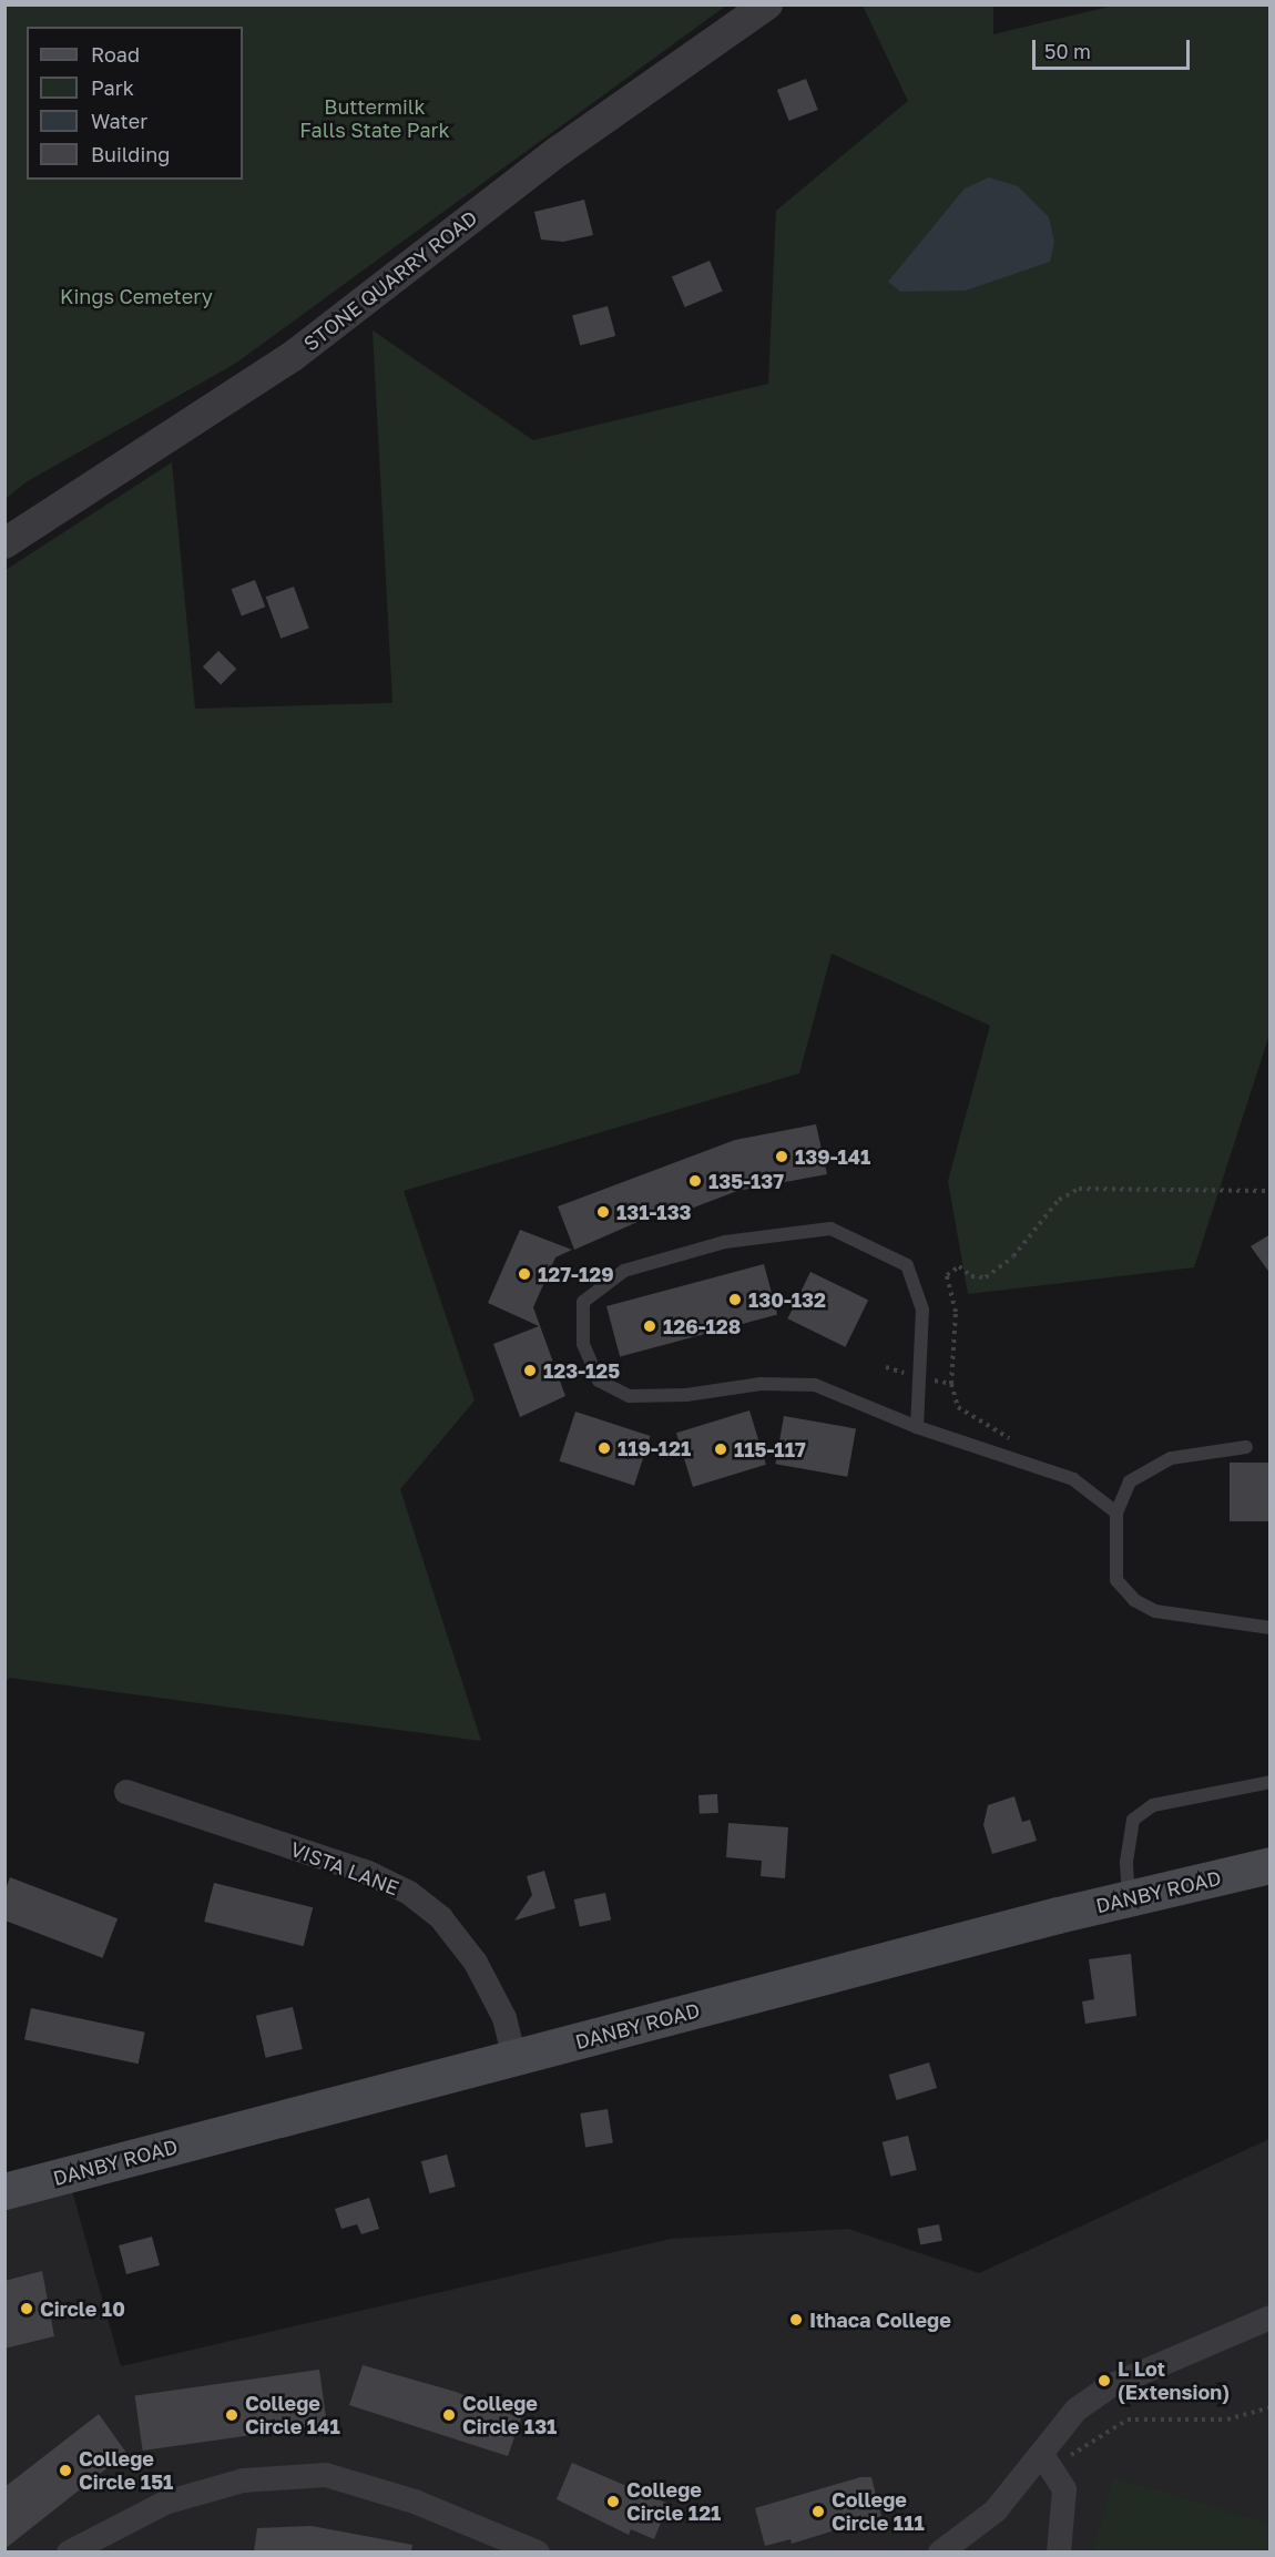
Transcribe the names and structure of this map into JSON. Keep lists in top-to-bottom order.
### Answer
{
  "streets": {
    "main road": ["DANBY ROAD"],
    "street": ["STONE QUARRY ROAD", "VISTA LANE"]
  },
  "crossings": [
    ["VISTA LANE", "DANBY ROAD"]
  ],
  "parks": ["Buttermilk Falls State Park", "Kings Cemetery"],
  "places": [
    "139-141",
    "135-137",
    "131-133",
    "127-129",
    "130-132",
    "126-128",
    "123-125",
    "119-121",
    "115-117",
    "Circle 10",
    "Ithaca College",
    "L Lot (Extension)",
    "College Circle 141",
    "College Circle 131",
    "College Circle 151",
    "College Circle 121",
    "College Circle 111"
  ],
  "legend": [
    "Road",
    "Park",
    "Water",
    "Building"
  ],
  "scale_bar": "50 m"
}
